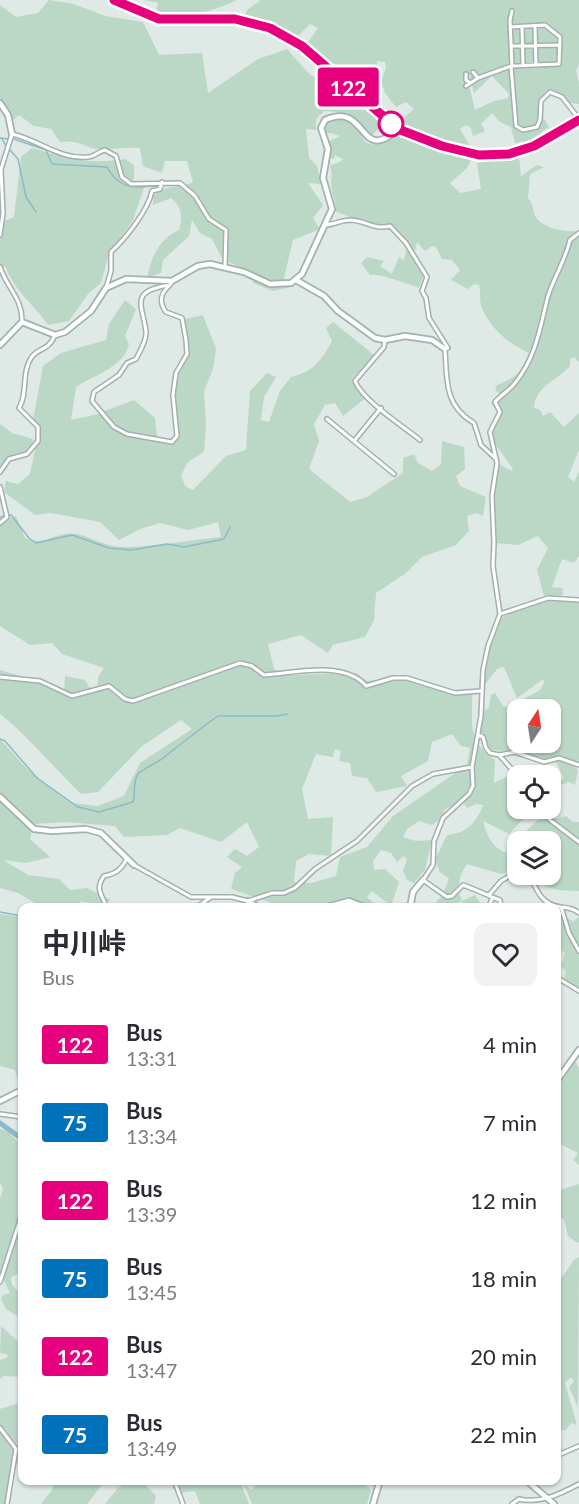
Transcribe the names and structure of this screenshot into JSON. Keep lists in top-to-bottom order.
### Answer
{
  "lines": ["bus line 122"],
  "north": "top",
  "page": {
    "on_map": "122",
    "heading": ["中川峠", "Bus"],
    "list": [
      {
        "mark": "122",
        "name": "Bus",
        "note": "13:31",
        "value": "4 min"
      },
      {
        "mark": "75",
        "name": "Bus",
        "note": "13:34",
        "value": "7 min"
      },
      {
        "mark": "122",
        "name": "Bus",
        "note": "13:39",
        "value": "12 min"
      },
      {
        "mark": "75",
        "name": "Bus",
        "note": "13:45",
        "value": "18 min"
      },
      {
        "mark": "122",
        "name": "Bus",
        "note": "13:47",
        "value": "20 min"
      },
      {
        "mark": "75",
        "name": "Bus",
        "note": "13:49",
        "value": "22 min"
      }
    ]
  }
}
